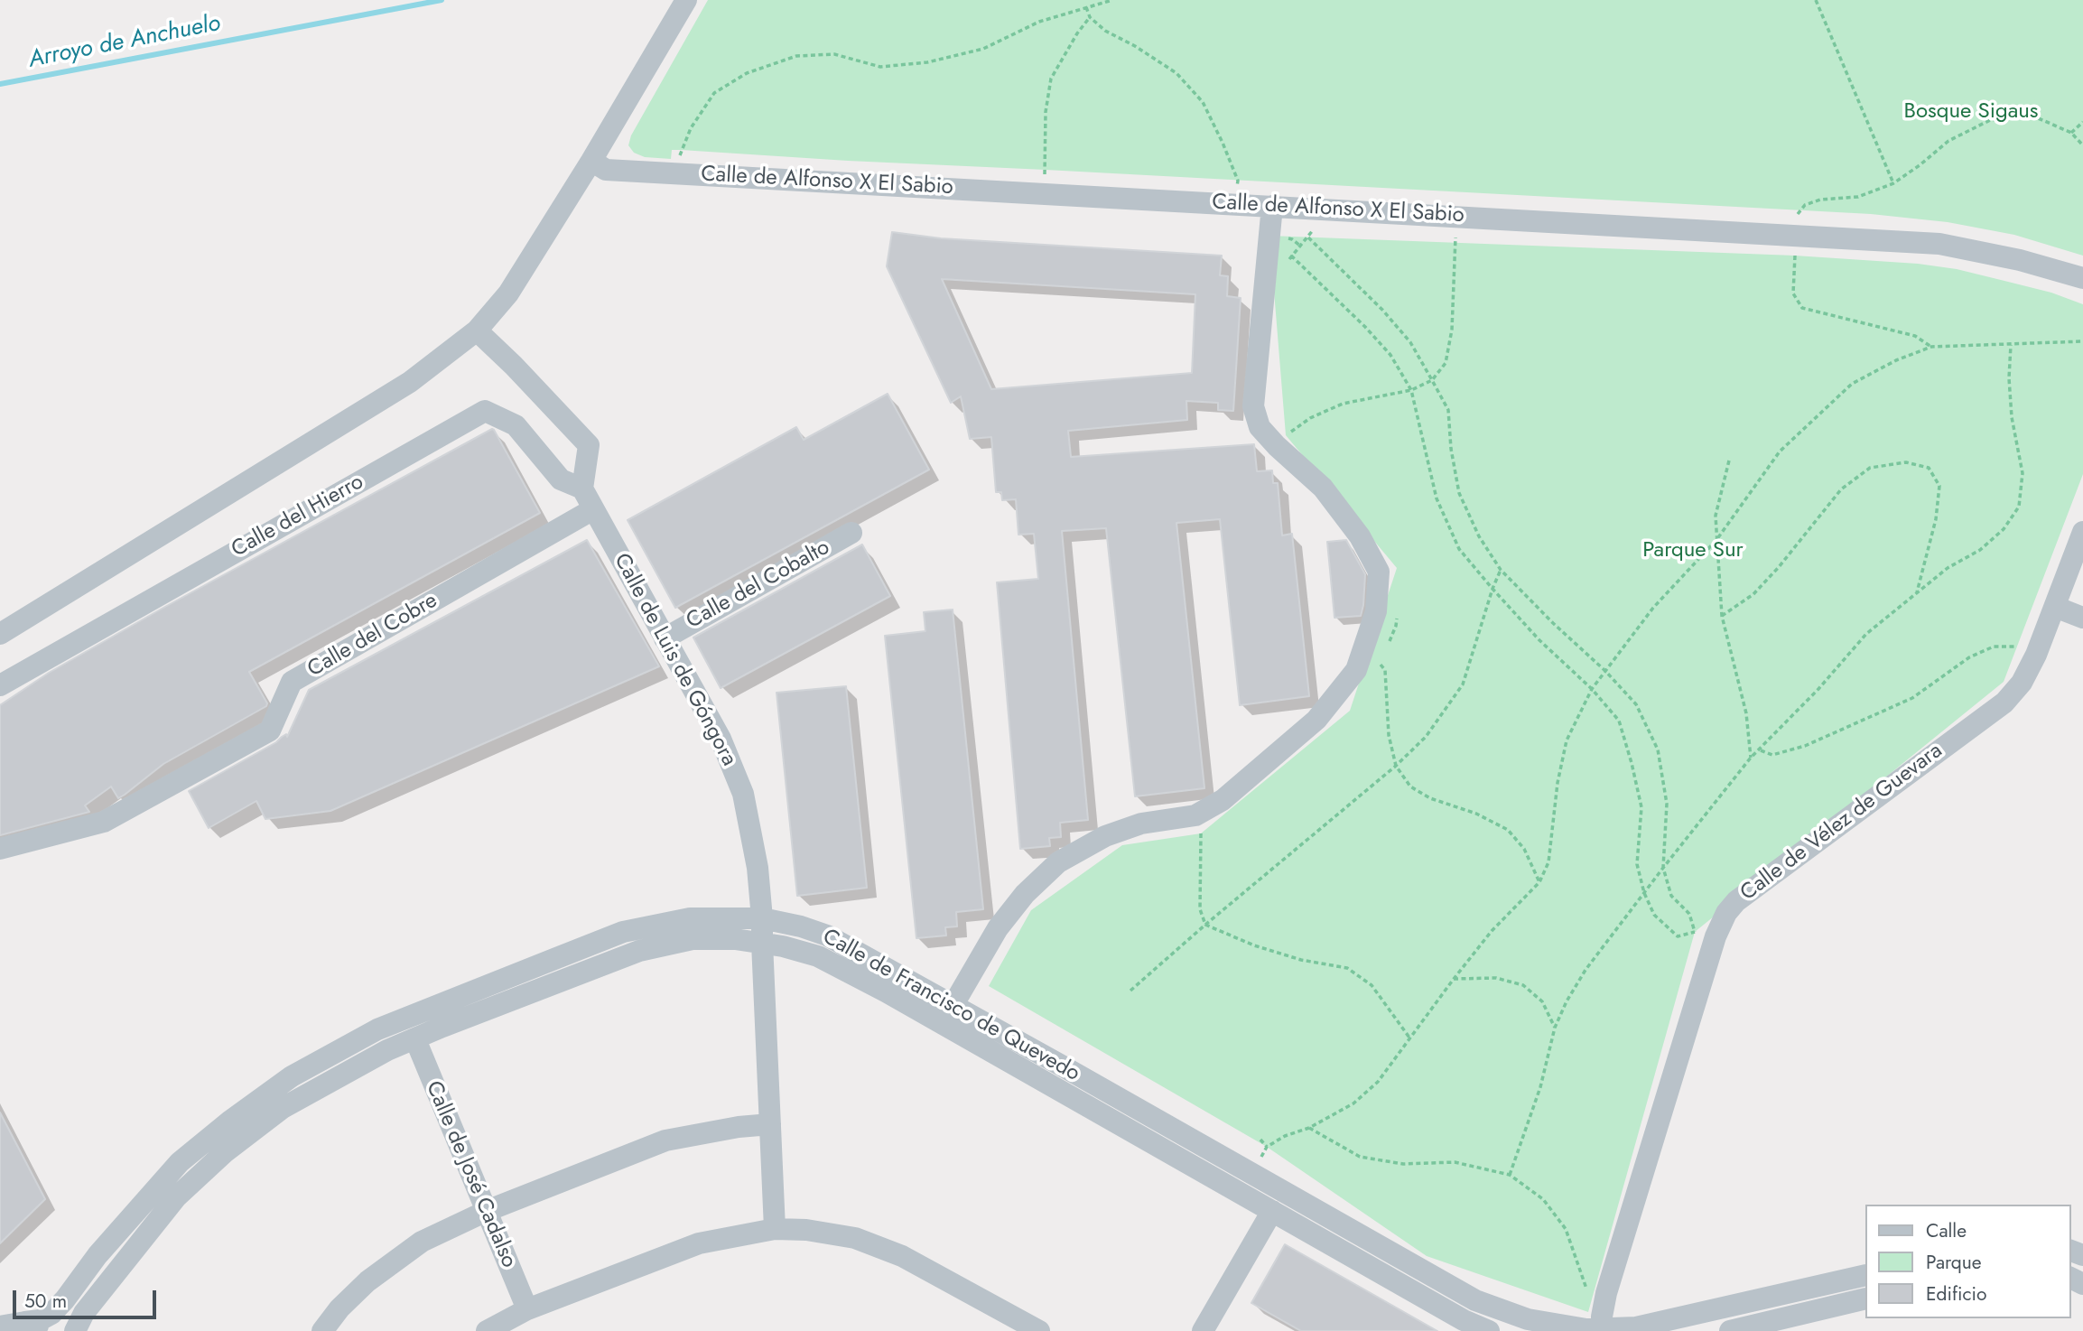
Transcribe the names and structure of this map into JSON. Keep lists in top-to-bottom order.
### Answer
{
  "streets": {
    "street": [
      "Calle de Alfonso X El Sabio",
      "Calle del Hierro",
      "Calle del Cobalto",
      "Calle del Cobre",
      "Calle de Luis de Góngora",
      "Calle de Vélez de Guevara",
      "Calle de Francisco de Quevedo",
      "Calle de José Cadalso"
    ]
  },
  "crossings": [
    ["Calle del Hierro", "Calle de Luis de Góngora"],
    ["Calle del Cobalto", "Calle de Luis de Góngora"],
    ["Calle del Cobre", "Calle de Luis de Góngora"],
    ["Calle de Luis de Góngora", "Calle de Francisco de Quevedo"],
    ["Calle de Vélez de Guevara", "Calle de Francisco de Quevedo"],
    ["Calle de Francisco de Quevedo", "Calle de José Cadalso"]
  ],
  "water": ["Arroyo de Anchuelo"],
  "parks": ["Bosque Sigaus", "Parque Sur"],
  "legend": ["Calle", "Parque", "Edificio"],
  "scale_bar": "50 m"
}
